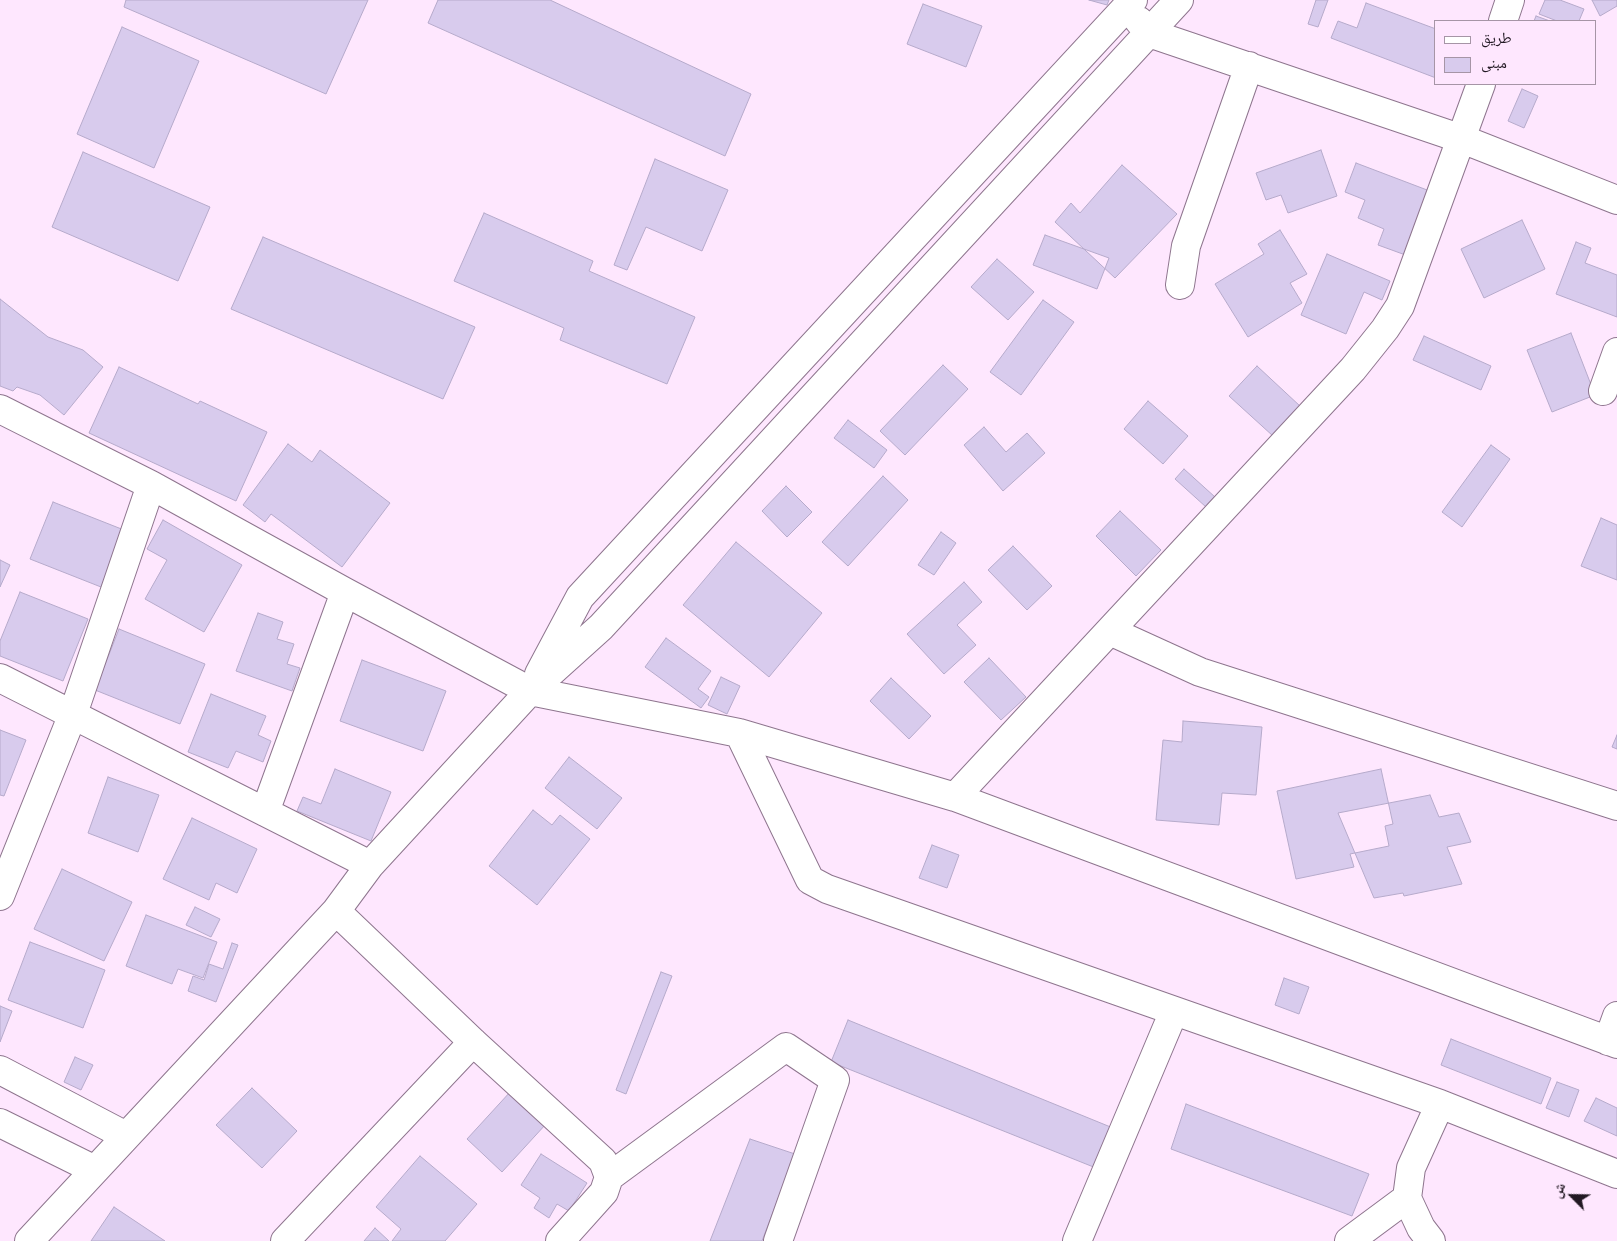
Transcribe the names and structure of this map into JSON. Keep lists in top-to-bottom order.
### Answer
{
  "legend": ["طريق", "مبنى"],
  "north": "top left"
}
